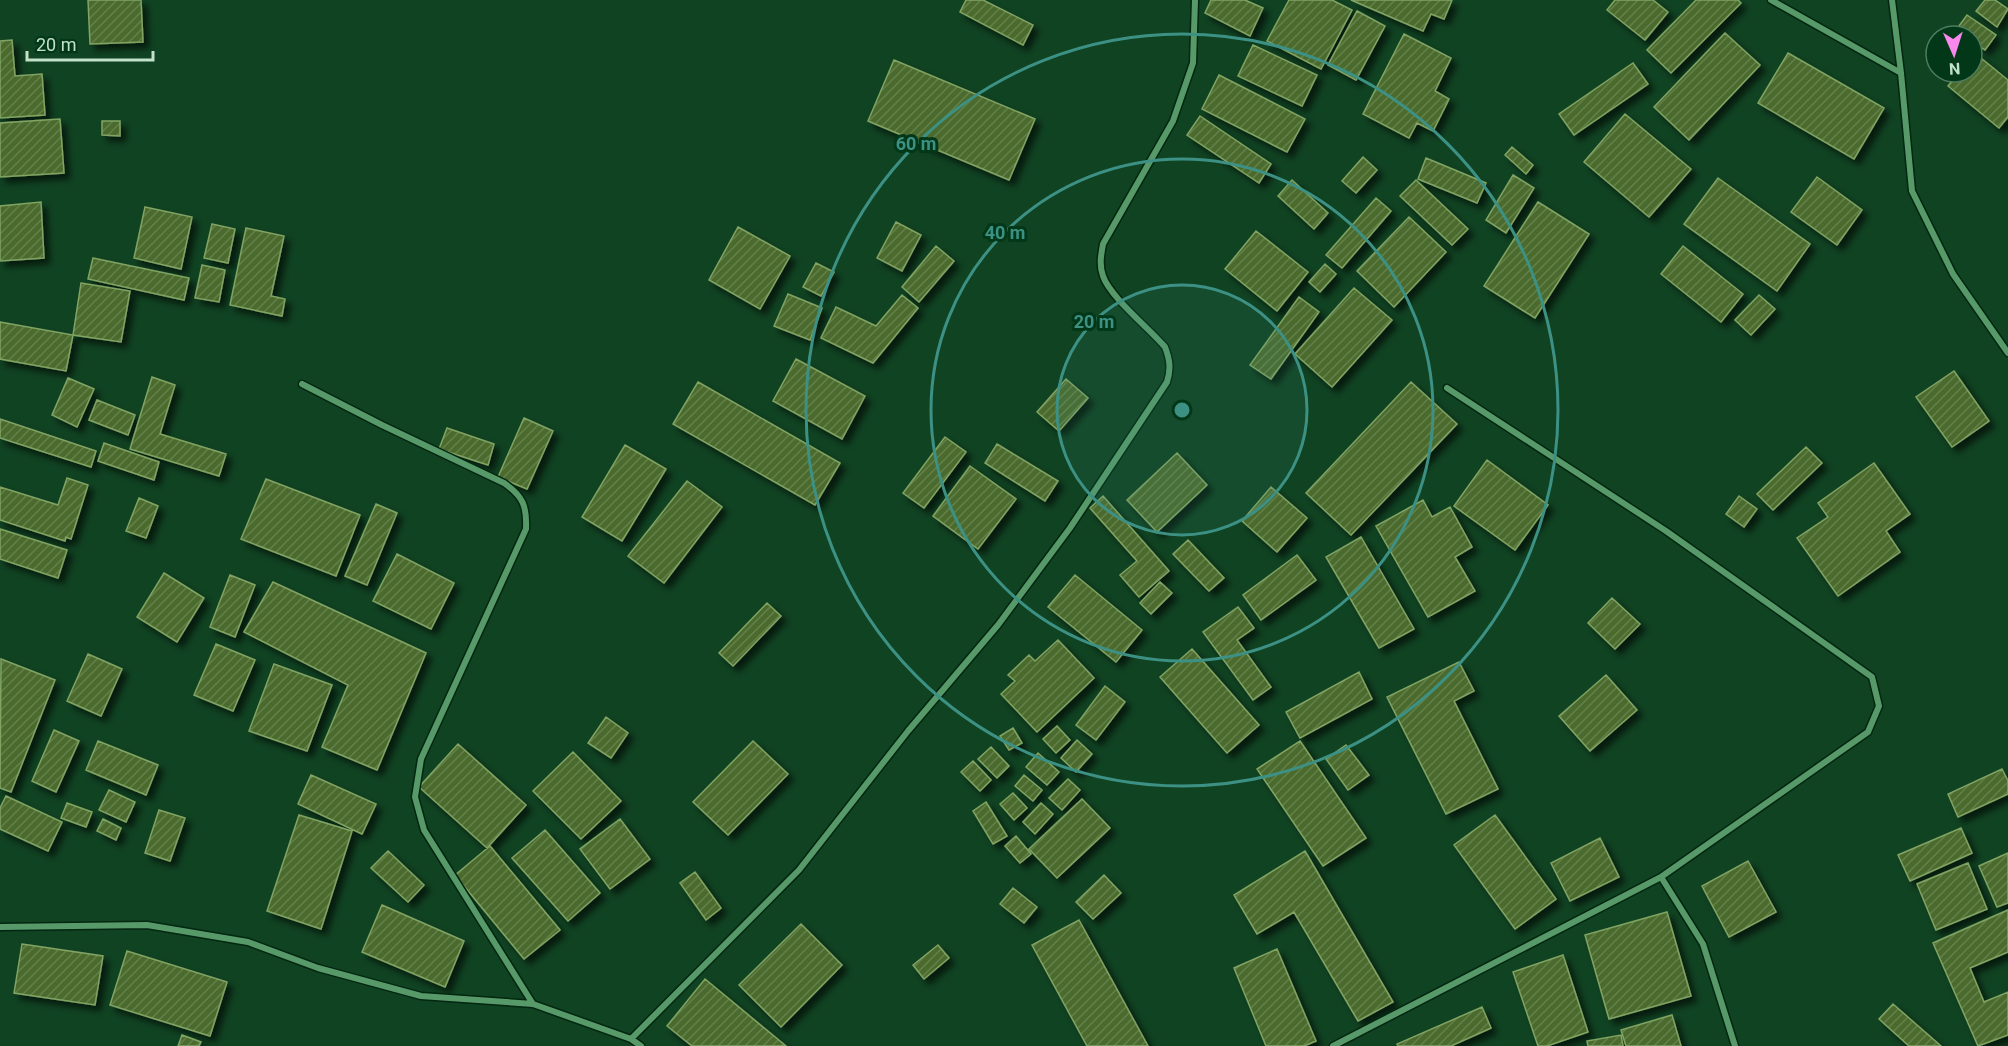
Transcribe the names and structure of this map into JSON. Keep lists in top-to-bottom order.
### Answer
{
  "scale_bar": "20 m",
  "north": "bottom",
  "rings": ["60 m", "40 m", "20 m"]
}
